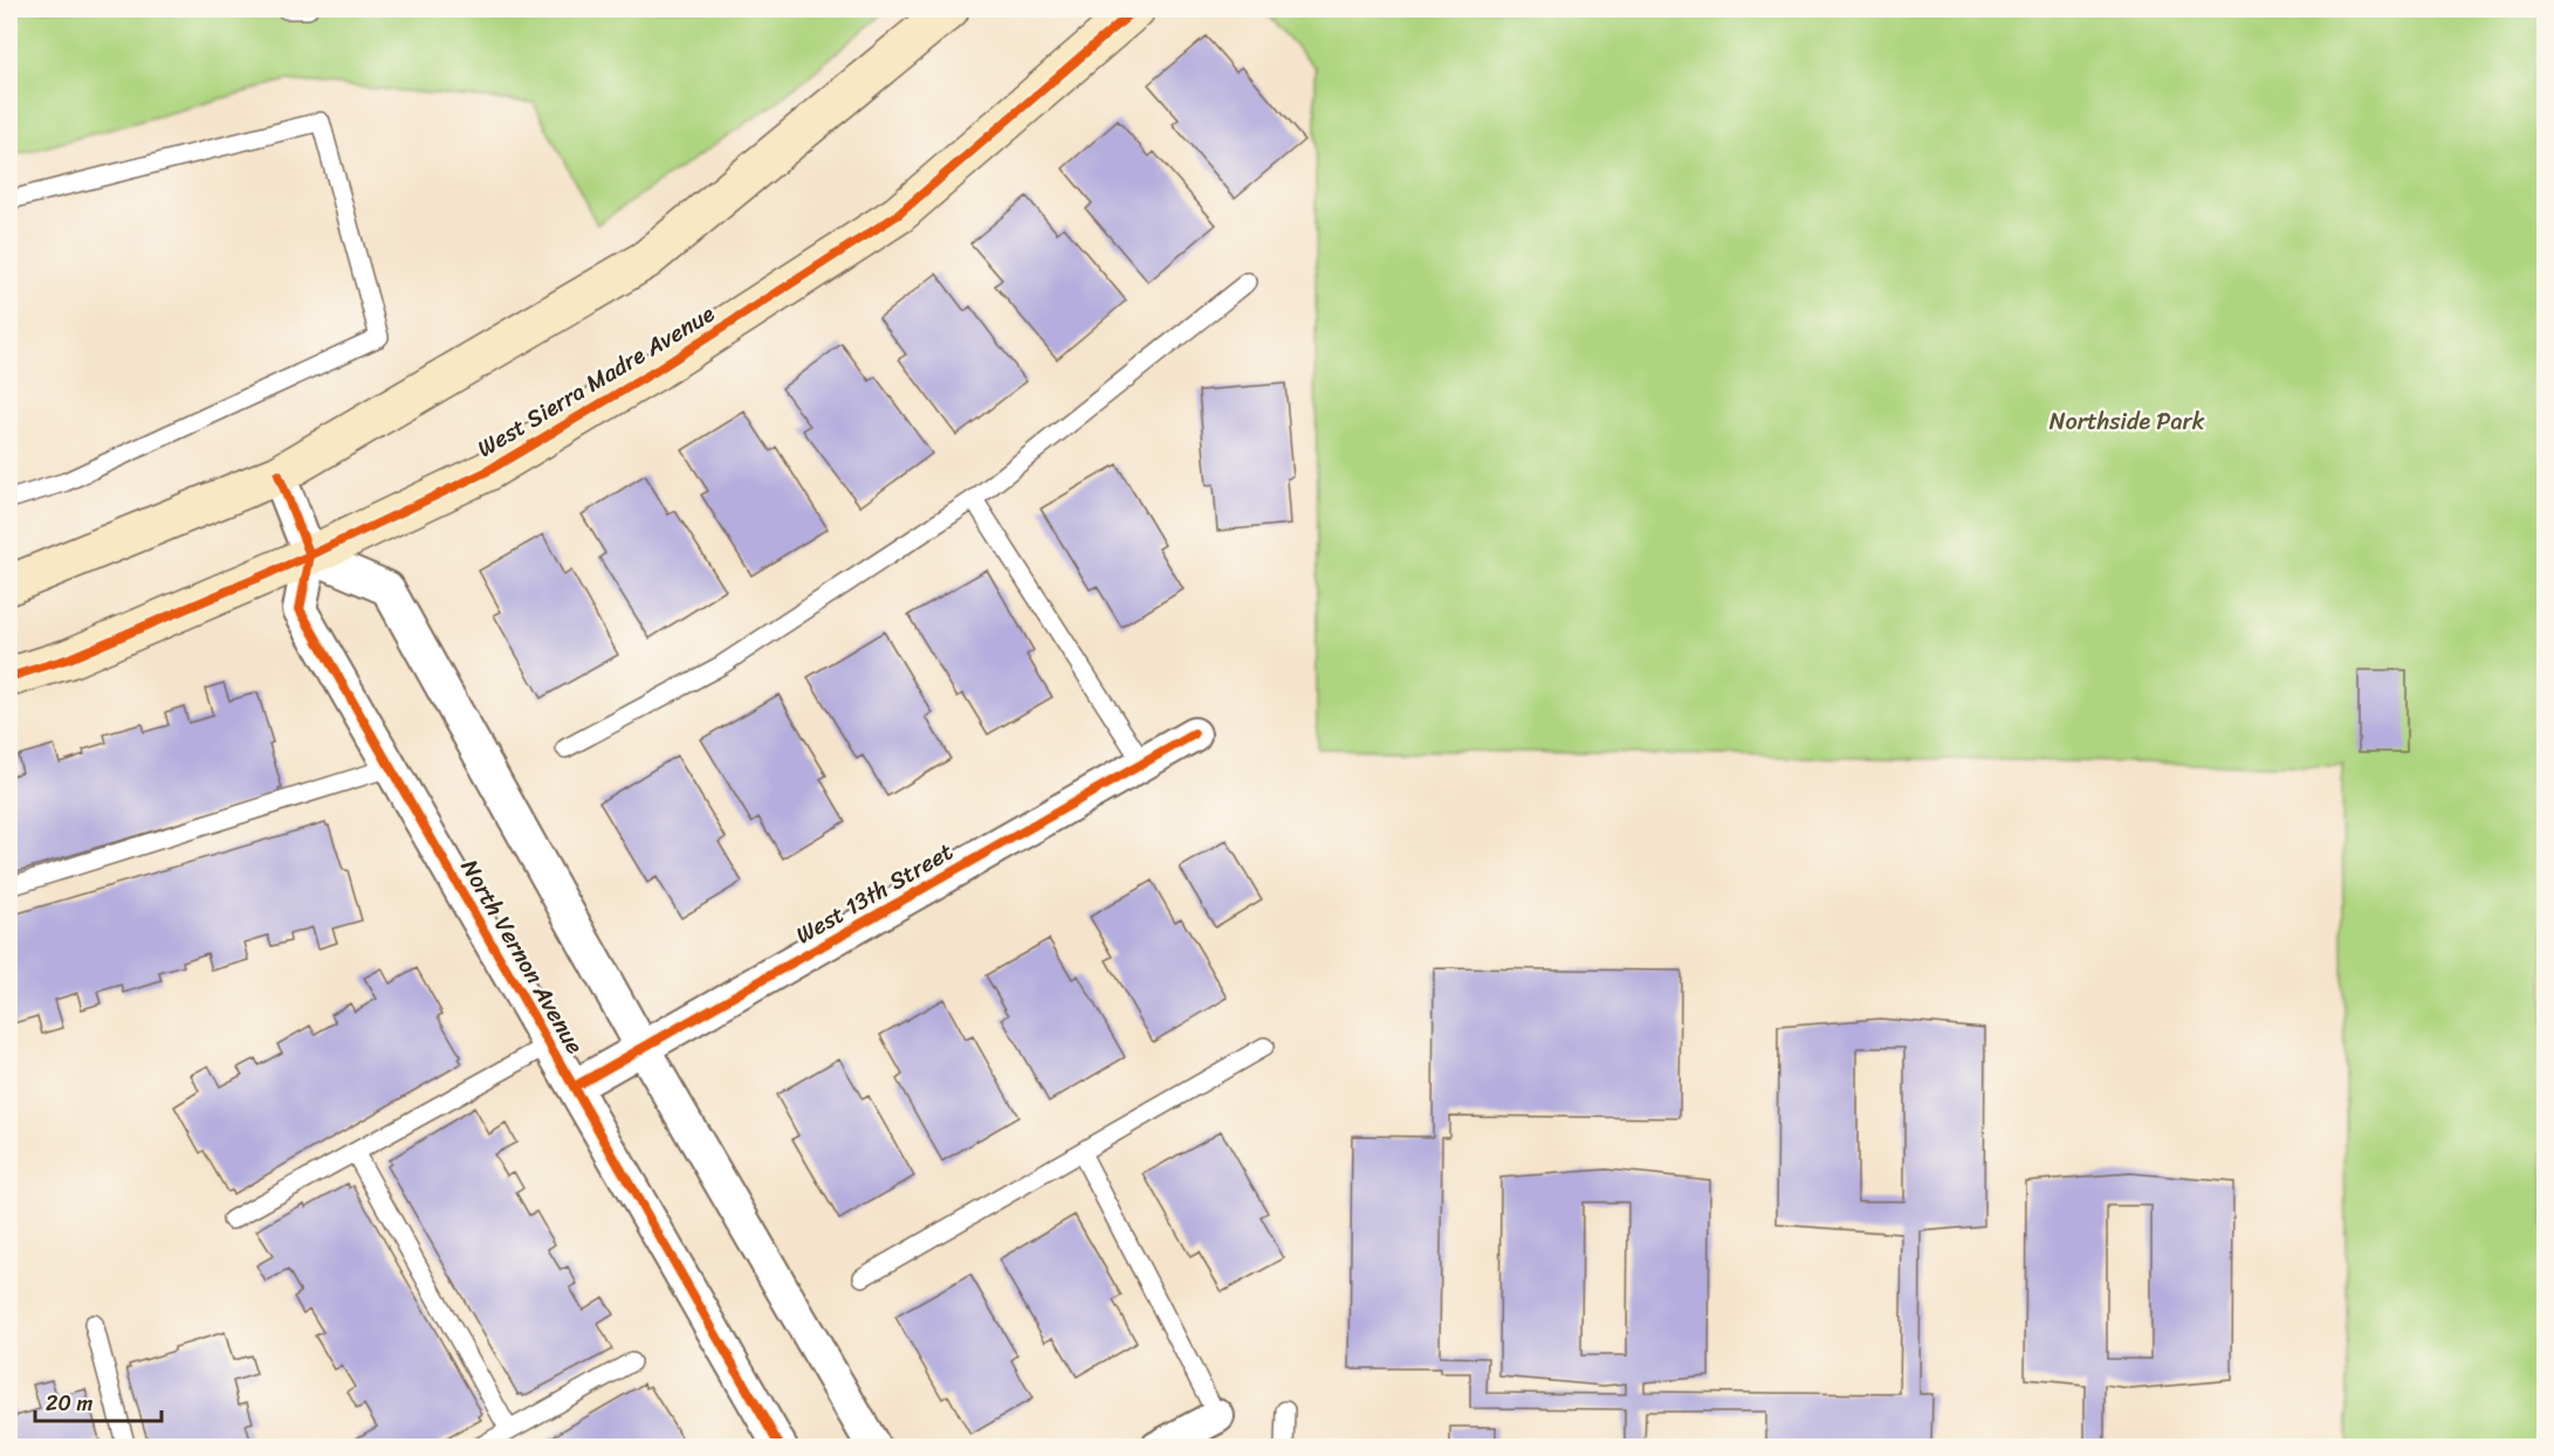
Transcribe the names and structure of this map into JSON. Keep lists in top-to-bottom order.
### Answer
{
  "streets": {
    "street": ["West Sierra Madre Avenue", "West 13th Street", "North Vernon Avenue"]
  },
  "crossings": [
    ["West Sierra Madre Avenue", "North Vernon Avenue"],
    ["West 13th Street", "North Vernon Avenue"]
  ],
  "parks": ["Northside Park"],
  "scale_bar": "20 m"
}
